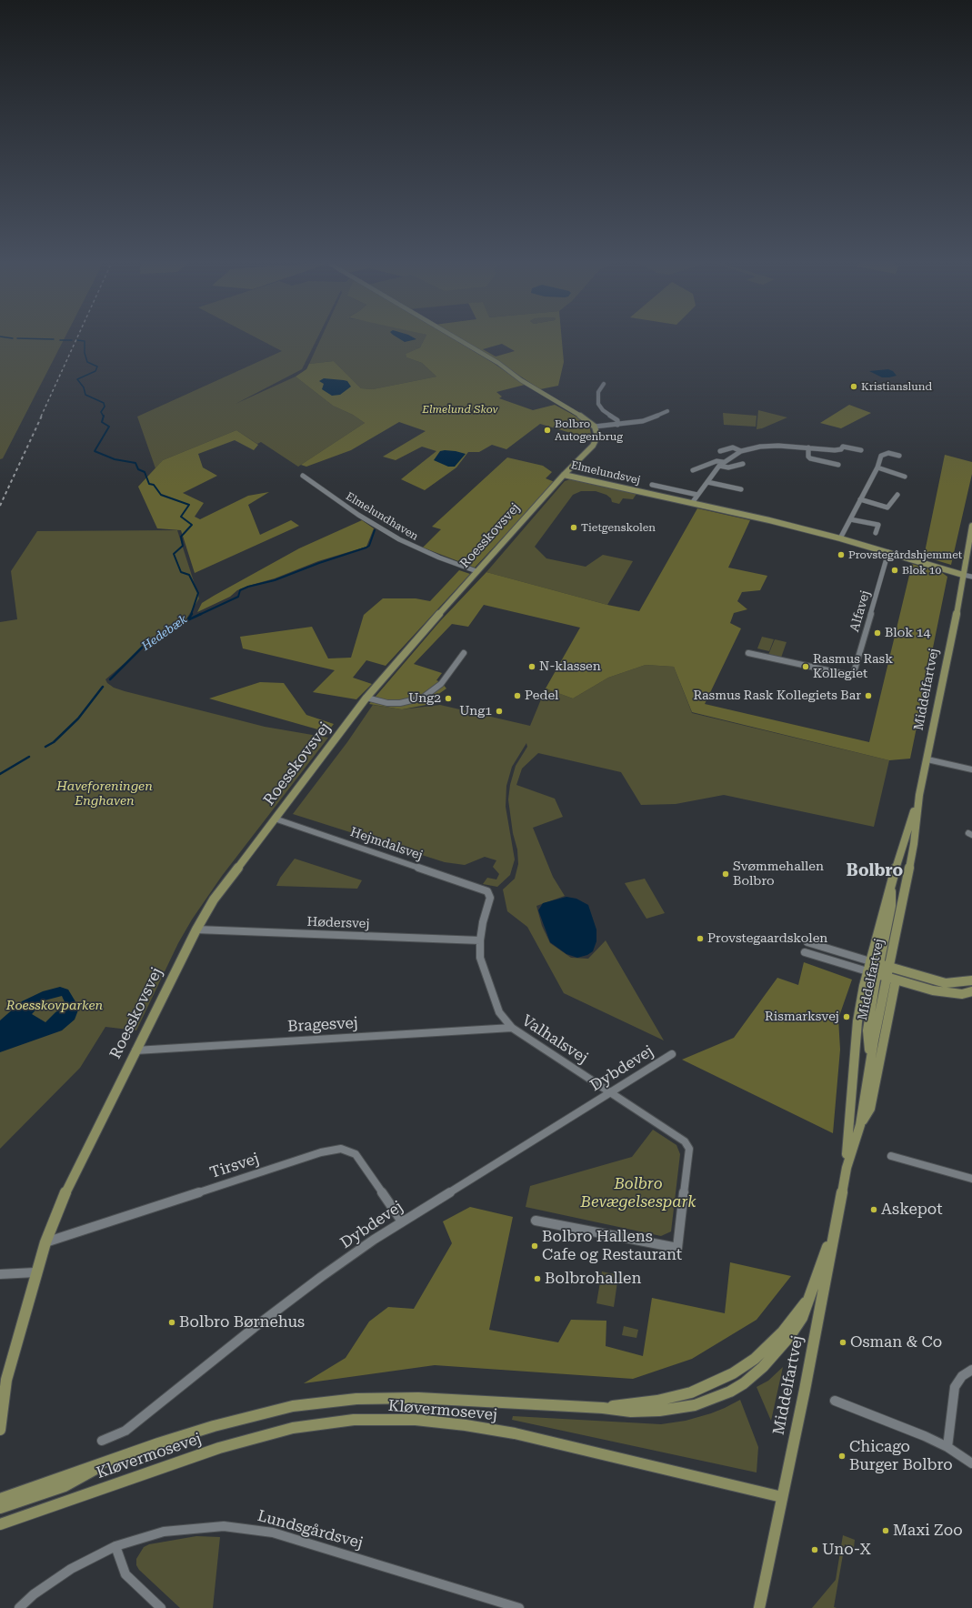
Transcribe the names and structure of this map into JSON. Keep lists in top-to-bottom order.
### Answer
{
  "streets": {
    "main road": [
      "Elmelundsvej",
      "Roesskovsvej",
      "Middelfartvej",
      "Kløvermosevej"
    ],
    "street": [
      "Elmelundhaven",
      "Alfavej",
      "Hejmdalsvej",
      "Hødersvej",
      "Bragesvej",
      "Valhalsvej",
      "Dybdevej",
      "Tirsvej",
      "Lundsgårdsvej"
    ]
  },
  "crossings": [
    ["Elmelundsvej", "Roesskovsvej"],
    ["Elmelundsvej", "Alfavej"],
    ["Elmelundsvej", "Middelfartvej"],
    ["Elmelundhaven", "Roesskovsvej"],
    ["Roesskovsvej", "Hejmdalsvej"],
    ["Roesskovsvej", "Hødersvej"],
    ["Roesskovsvej", "Bragesvej"],
    ["Roesskovsvej", "Tirsvej"],
    ["Middelfartvej", "Kløvermosevej"],
    ["Hejmdalsvej", "Valhalsvej"],
    ["Hødersvej", "Valhalsvej"],
    ["Bragesvej", "Valhalsvej"],
    ["Valhalsvej", "Dybdevej"],
    ["Dybdevej", "Tirsvej"]
  ],
  "districts": ["Bolbro"],
  "water": ["Hedebæk"],
  "parks": [
    "Elmelund Skov",
    "Haveforeningen Enghaven",
    "Roesskovparken",
    "Bolbro Bevægelsespark"
  ],
  "places": [
    "Kristianslund",
    "Bolbro Autogenbrug",
    "Tietgenskolen",
    "Provstegårdshjemmet",
    "Blok 10",
    "Blok 14",
    "N-klassen",
    "Rasmus Rask Kollegiet",
    "Pedel",
    "Rasmus Rask Kollegiets Bar",
    "Ung2",
    "Ung1",
    "Svømmehallen Bolbro",
    "Provstegaardskolen",
    "Rismarksvej",
    "Askepot",
    "Bolbro Hallens Cafe og Restaurant",
    "Bolbrohallen",
    "Bolbro Børnehus",
    "Osman & Co",
    "Chicago Burger Bolbro",
    "Maxi Zoo",
    "Uno-X"
  ]
}
